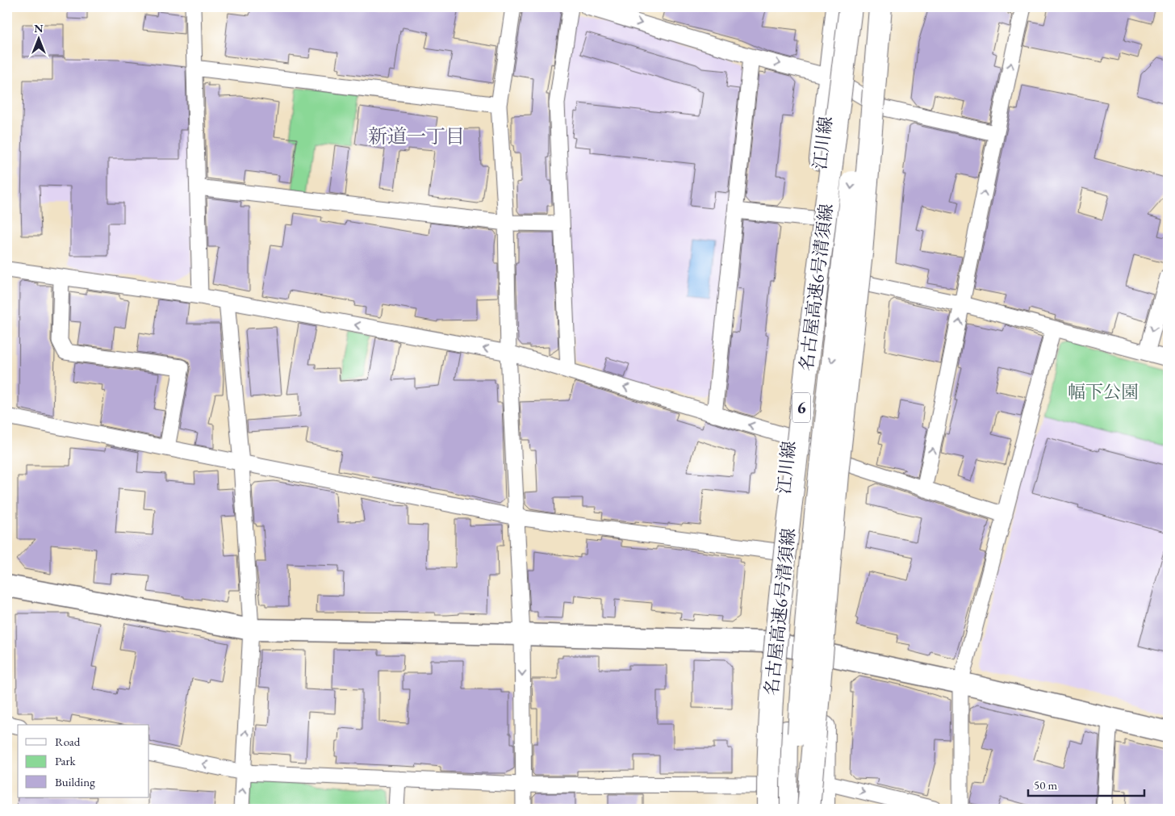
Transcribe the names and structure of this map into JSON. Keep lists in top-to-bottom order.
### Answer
{
  "streets": {
    "main road": ["江川線", "名古屋高速6号清須線", "6"]
  },
  "districts": ["新道一丁目"],
  "parks": ["幅下公園"],
  "legend": ["Road", "Park", "Building"],
  "scale_bar": "50 m",
  "north": "top"
}
